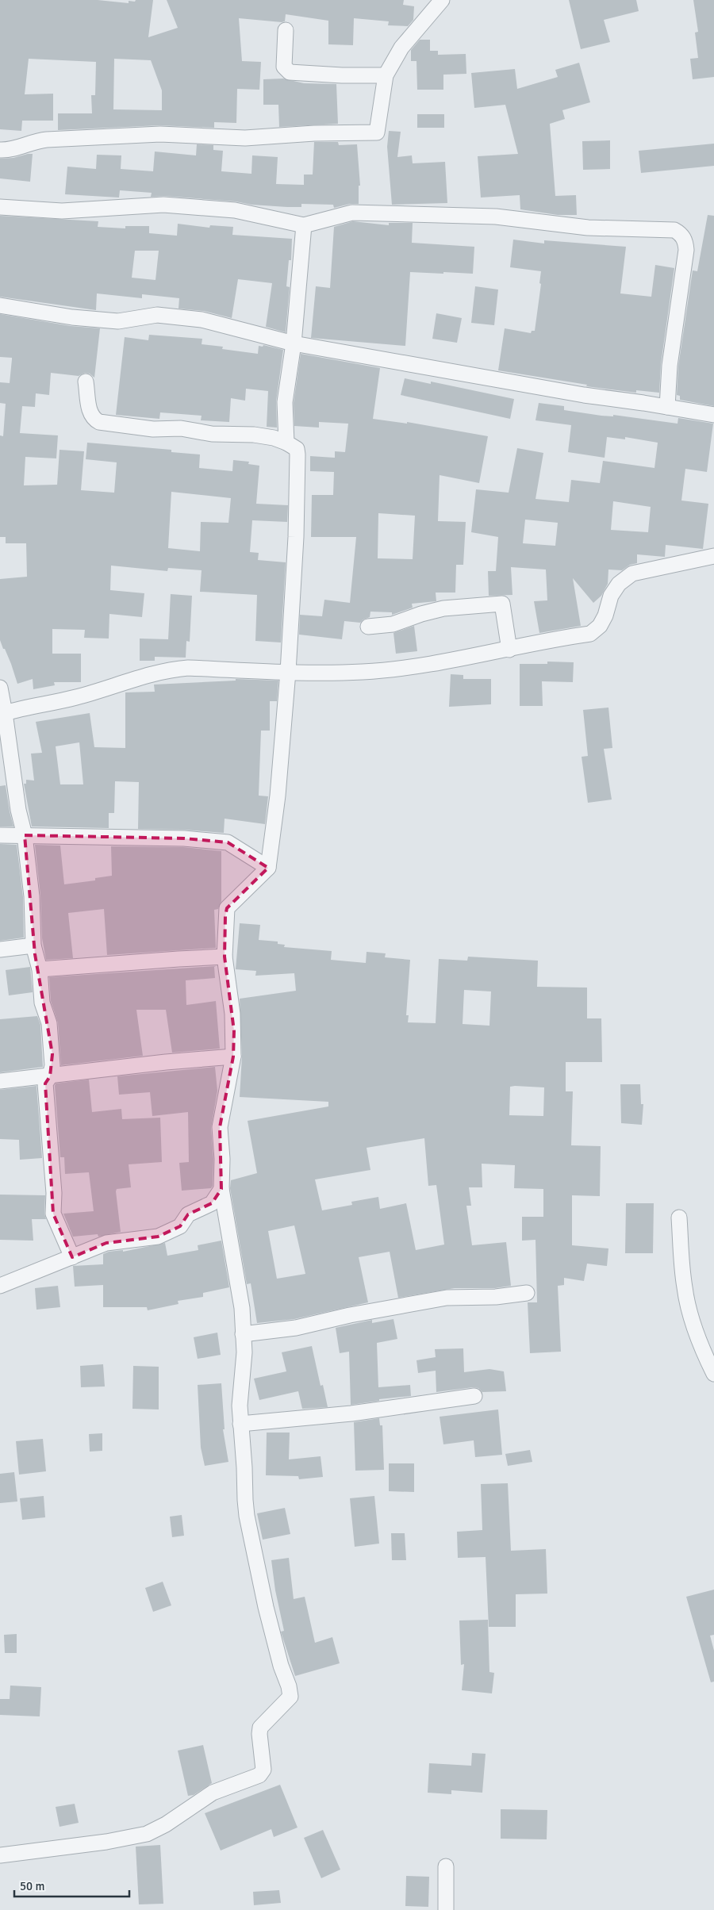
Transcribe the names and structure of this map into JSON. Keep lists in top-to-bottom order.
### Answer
{
  "scale_bar": "50 m"
}
